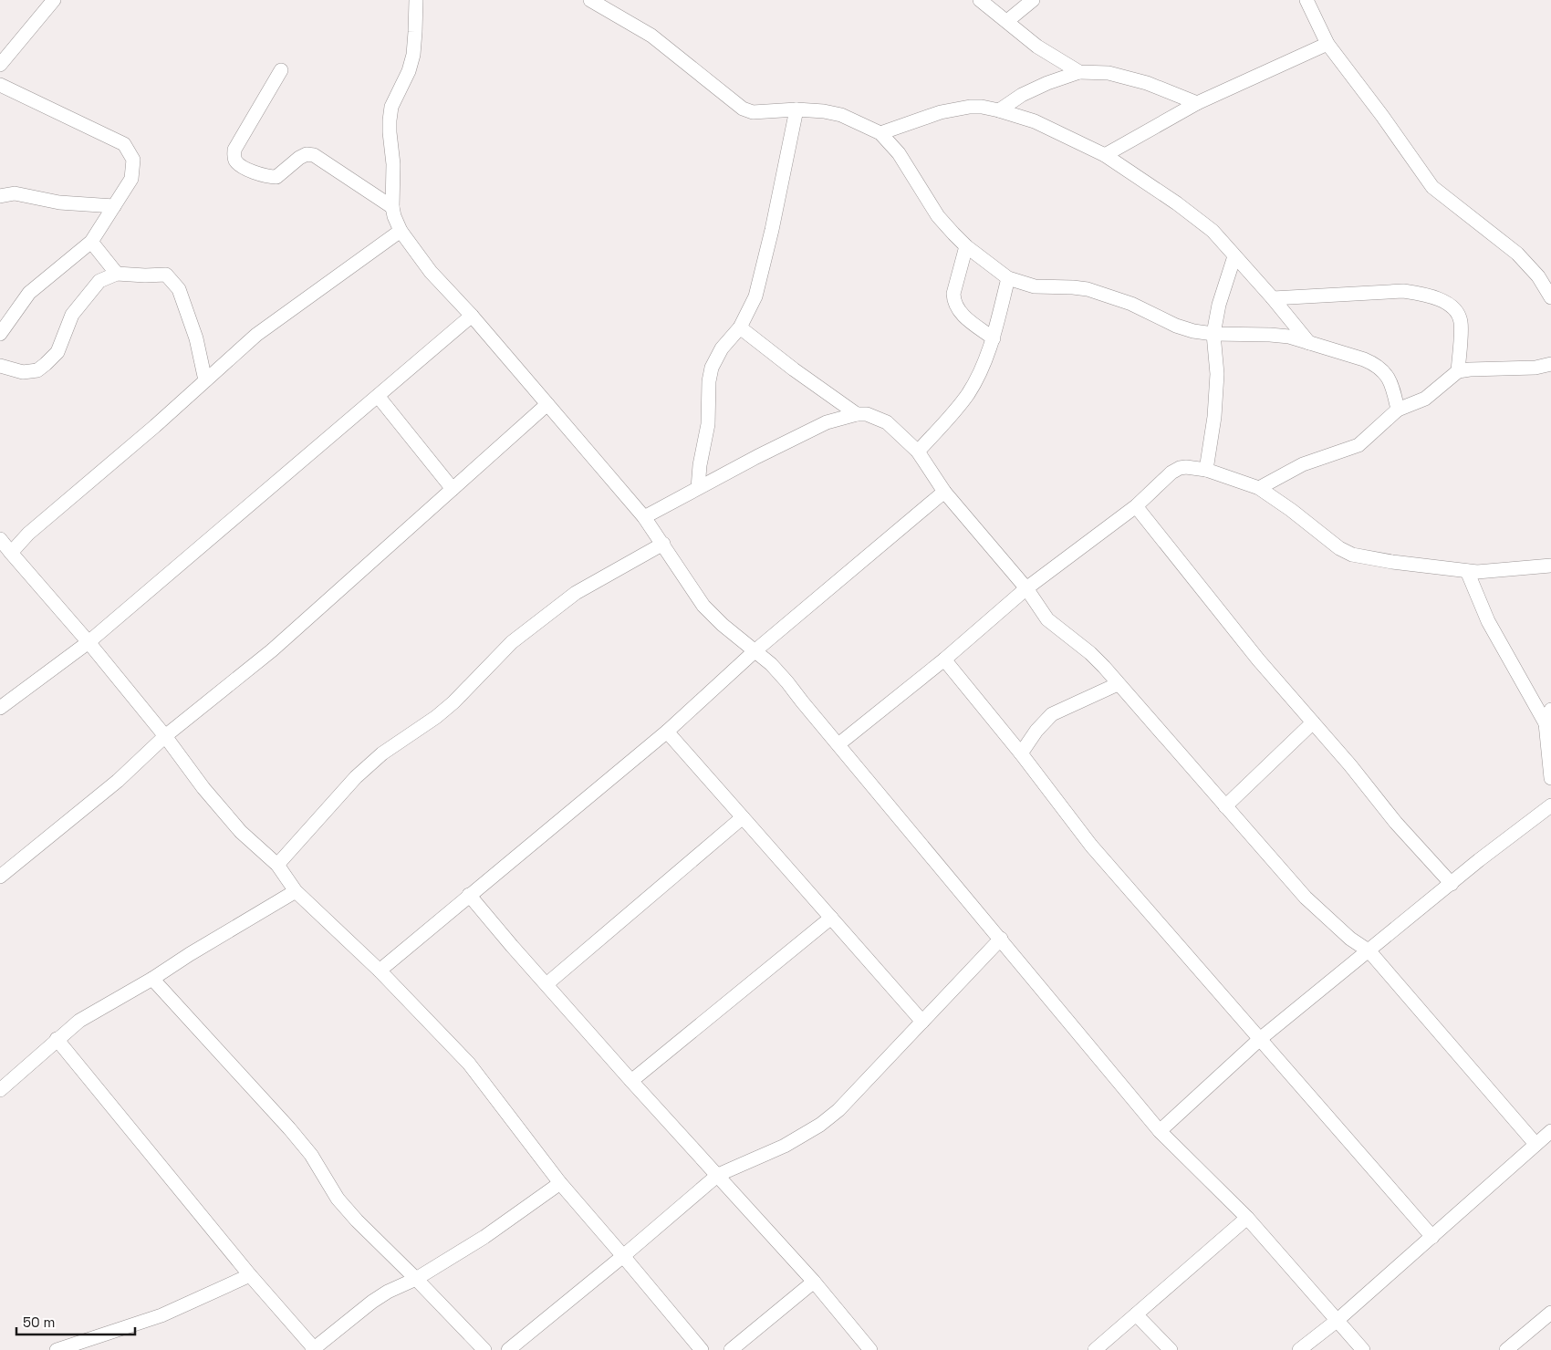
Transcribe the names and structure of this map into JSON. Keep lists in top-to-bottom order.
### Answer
{
  "scale_bar": "50 m"
}
